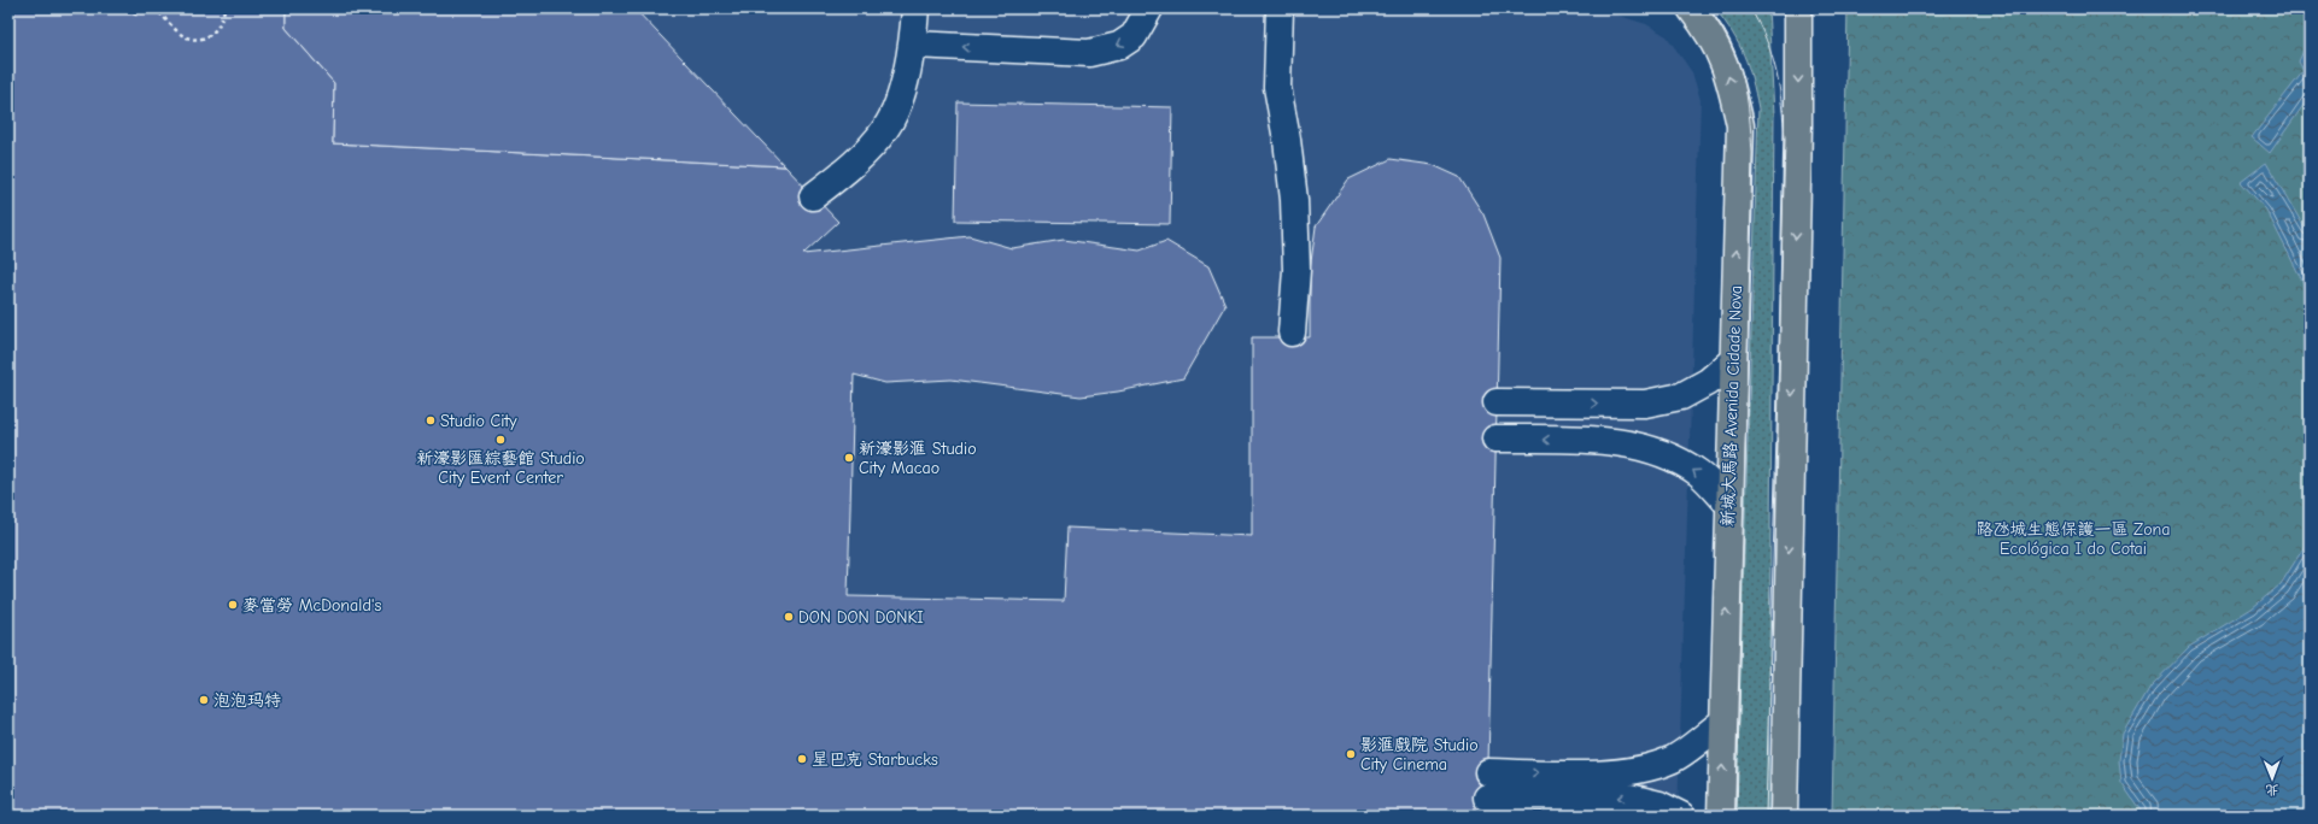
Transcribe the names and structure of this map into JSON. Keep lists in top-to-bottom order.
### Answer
{
  "streets": {
    "main road": ["新城大馬路 Avenida Cidade Nova"]
  },
  "parks": ["路氹城生態保護一區 Zona Ecológica I do Cotai"],
  "places": [
    "Studio City",
    "新濠影匯綜藝館 Studio City Event Center",
    "新濠影滙 Studio City Macao",
    "麥當勞 McDonald's",
    "DON DON DONKI",
    "泡泡玛特",
    "影滙戲院 Studio City Cinema",
    "星巴克 Starbucks"
  ],
  "north": "bottom"
}
